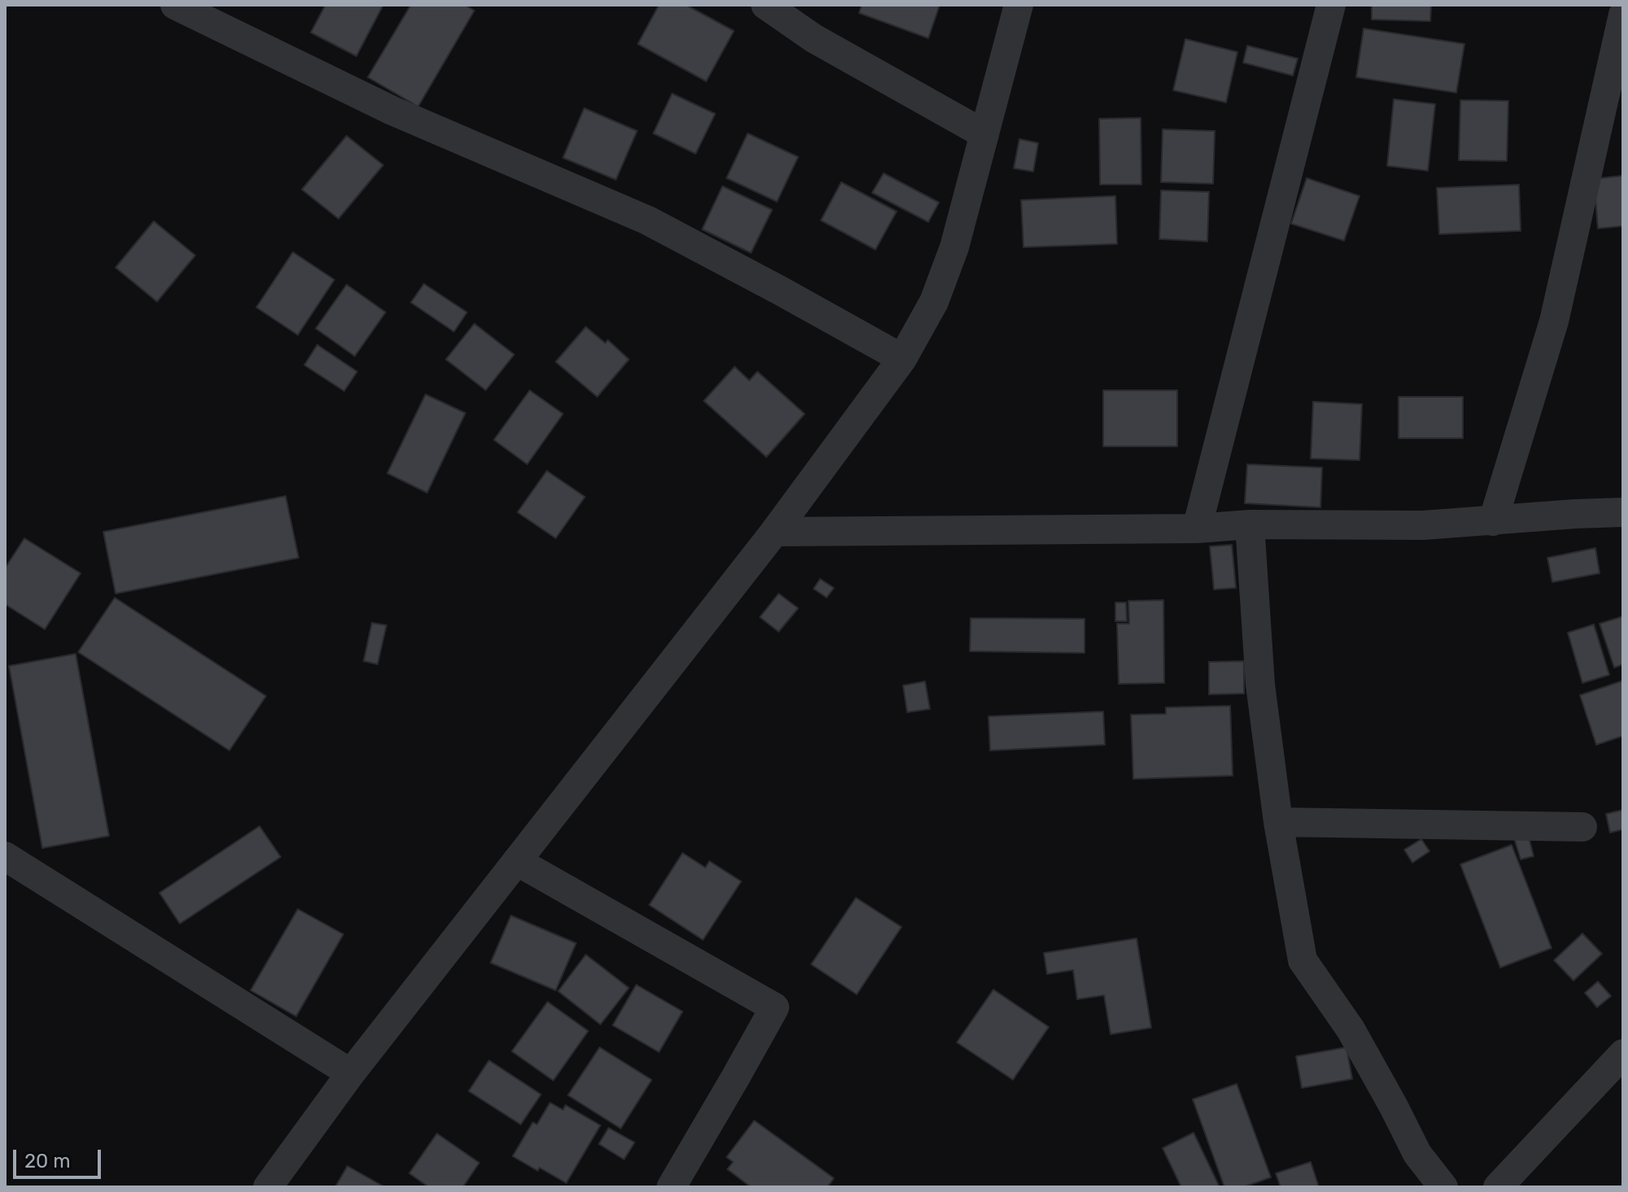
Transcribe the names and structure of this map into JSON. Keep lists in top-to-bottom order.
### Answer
{
  "scale_bar": "20 m"
}
